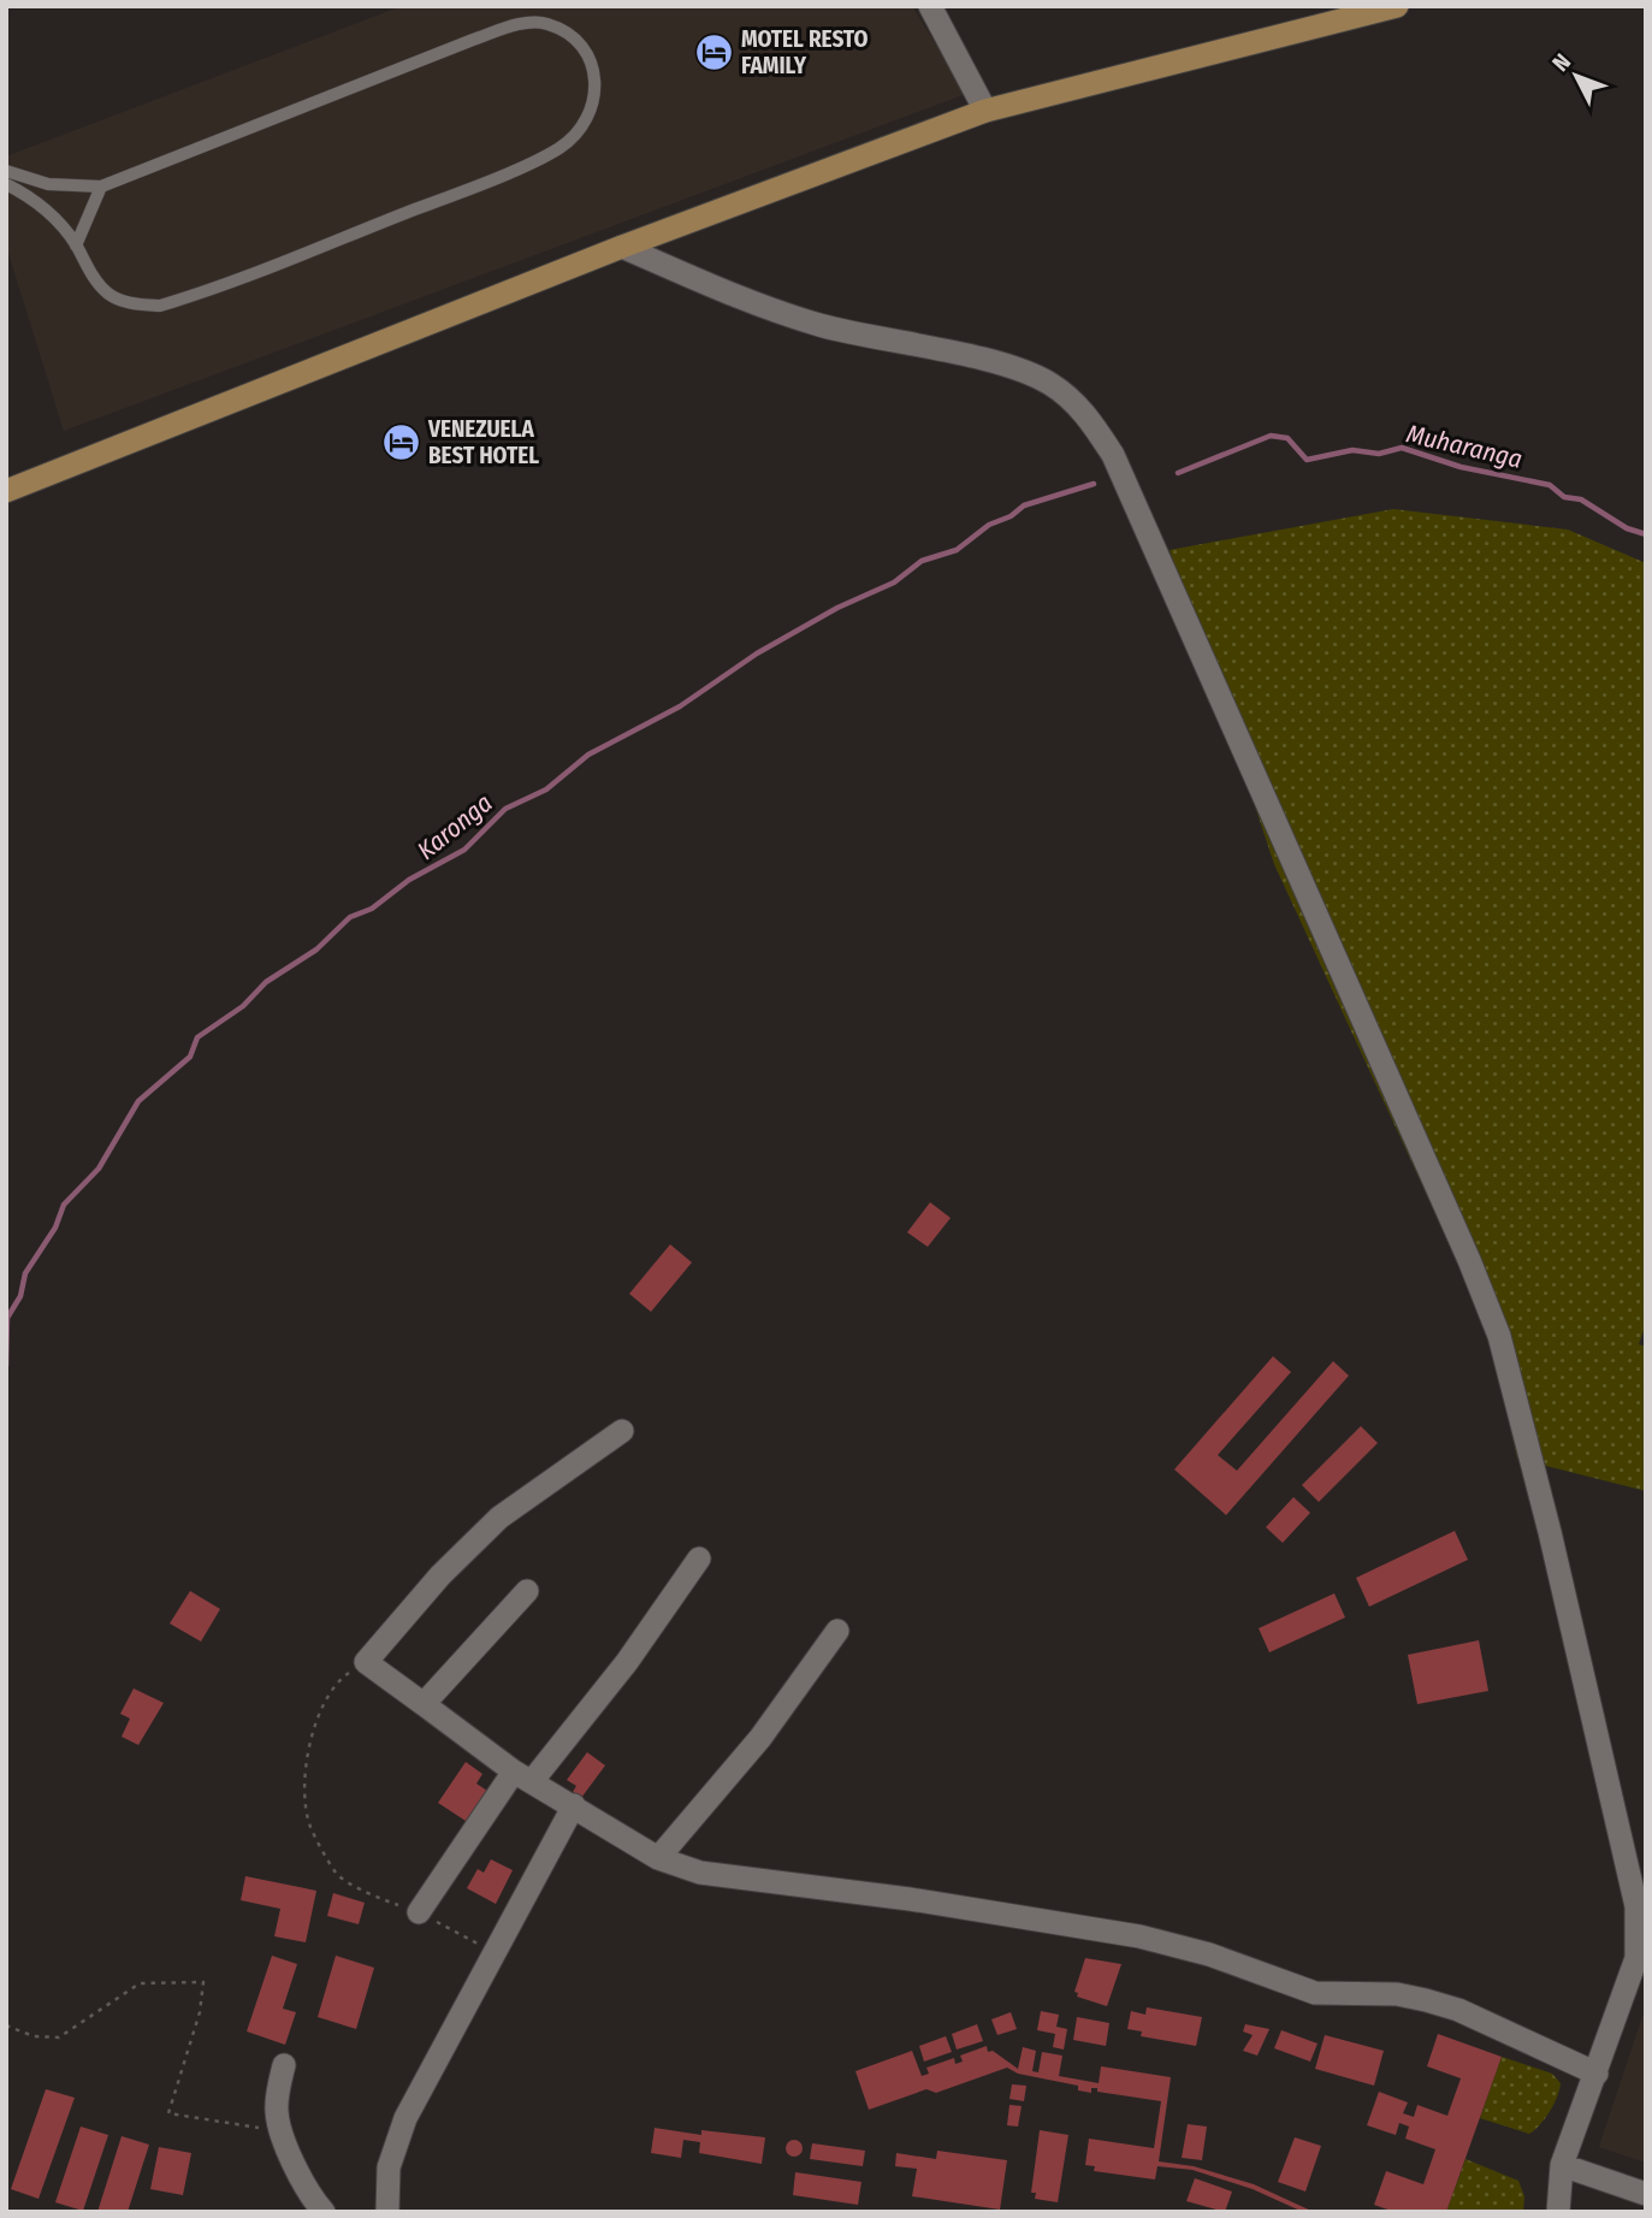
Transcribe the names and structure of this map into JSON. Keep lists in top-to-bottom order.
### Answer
{
  "water": ["Muharanga", "Karonga"],
  "places": {
    "hotel": ["MOTEL RESTO FAMILY", "VENEZUELA BEST HOTEL"]
  },
  "north": "top left"
}
